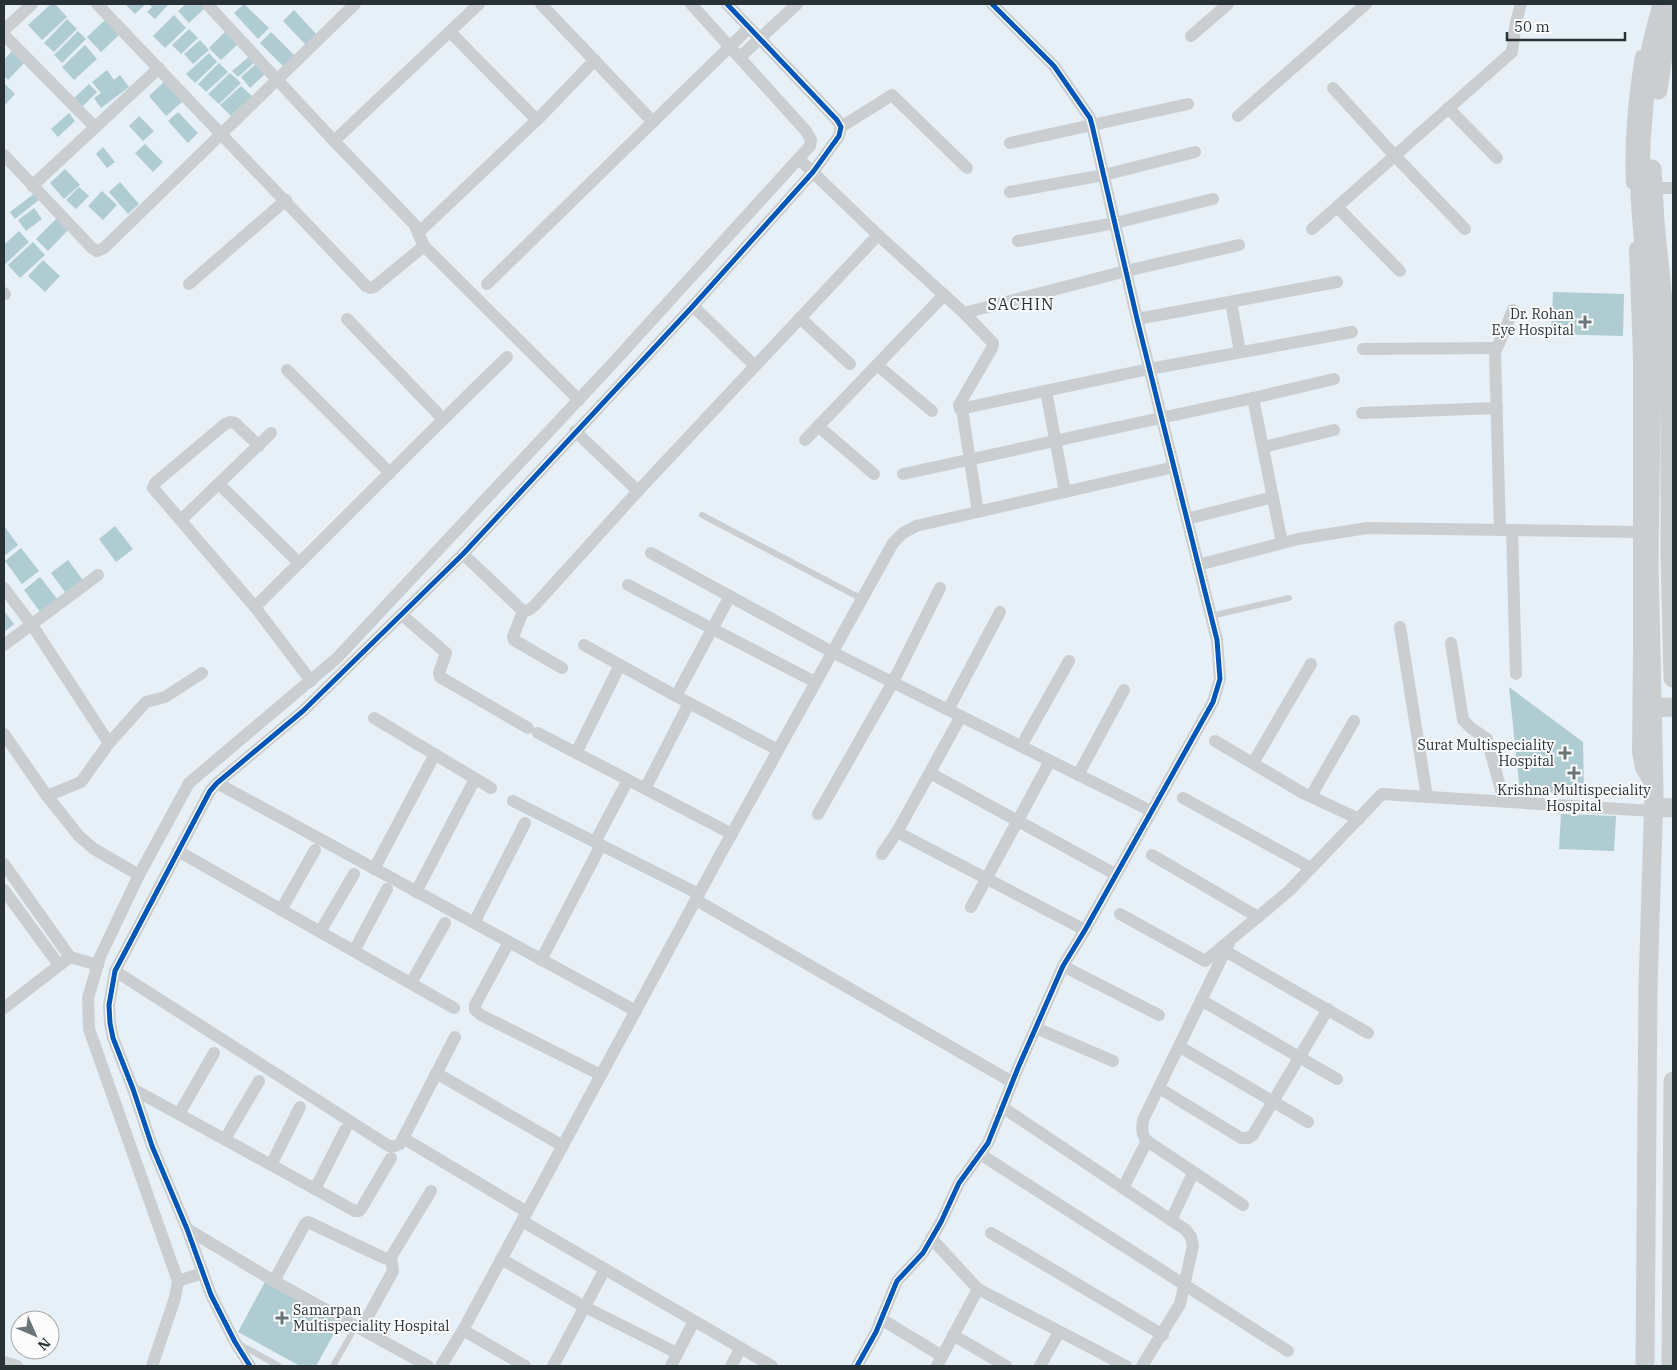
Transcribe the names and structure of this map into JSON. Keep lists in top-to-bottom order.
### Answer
{
  "districts": ["SACHIN"],
  "places": {
    "health": [
      "Dr. Rohan Eye Hospital",
      "Surat Multispeciality Hospital",
      "Krishna Multispeciality Hospital",
      "Samarpan Multispeciality Hospital"
    ]
  },
  "scale_bar": "50 m",
  "north": "bottom right"
}
